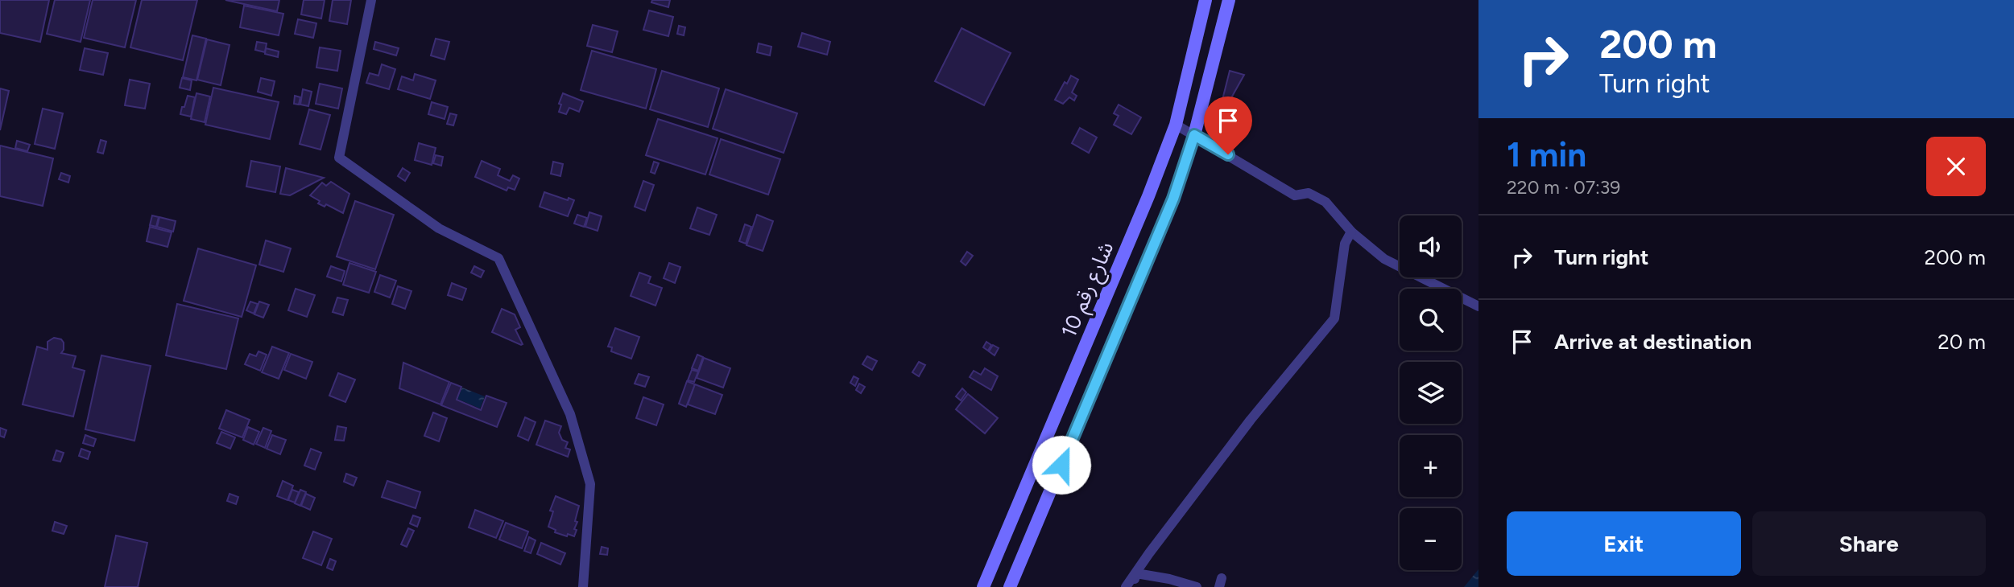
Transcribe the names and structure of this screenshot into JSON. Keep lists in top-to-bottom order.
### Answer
{
  "streets": {
    "main road": ["شارع رقم 10"]
  },
  "page": {
    "turn": ["200 m", "Turn right"],
    "heading": ["1 min", "220 m · 07:39"],
    "list": [
      {
        "name": "Turn right",
        "value": "200 m"
      },
      {
        "name": "Arrive at destination",
        "value": "20 m"
      }
    ],
    "map_buttons": ["+", "−"],
    "buttons": ["Exit", "Share"]
  }
}
